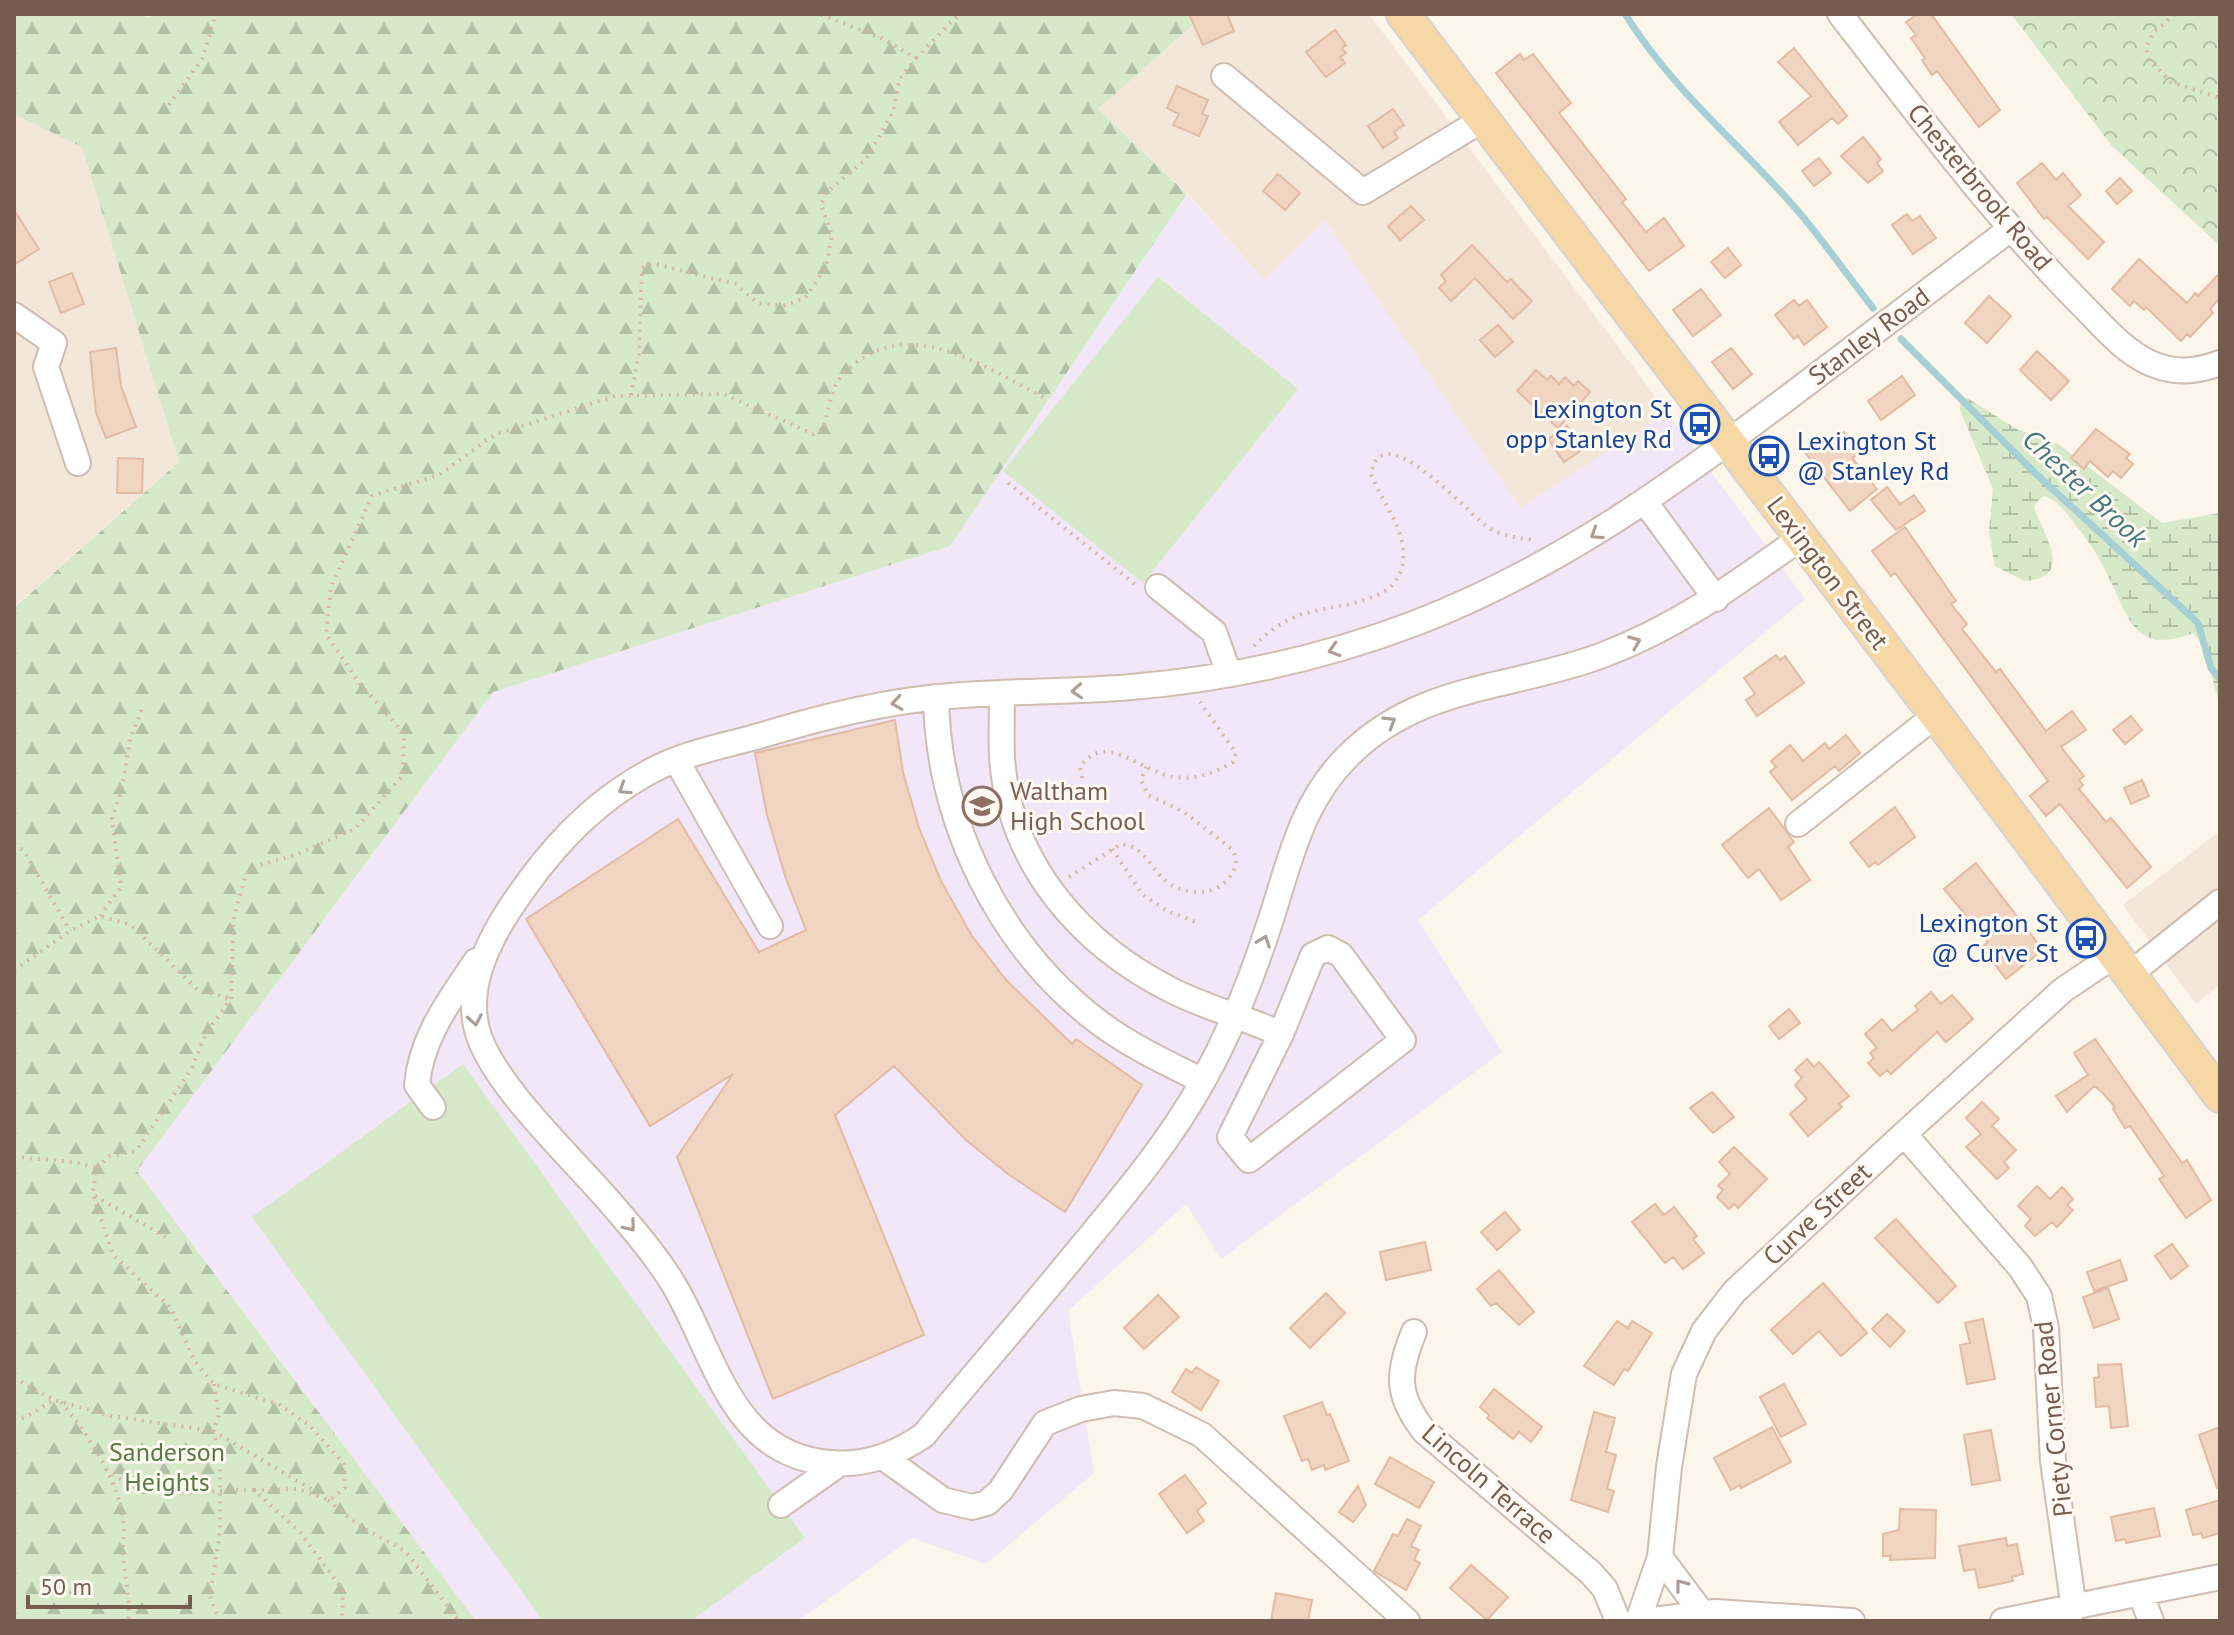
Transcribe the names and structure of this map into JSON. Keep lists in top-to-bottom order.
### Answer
{
  "streets": {
    "main road": ["Lexington Street"],
    "street": [
      "Chesterbrook Road",
      "Stanley Road",
      "Curve Street",
      "Piety Corner Road",
      "Lincoln Terrace"
    ]
  },
  "crossings": [
    ["Chesterbrook Road", "Stanley Road"],
    ["Stanley Road", "Lexington Street"],
    ["Lexington Street", "Curve Street"],
    ["Curve Street", "Piety Corner Road"]
  ],
  "one_way": ["Stanley Road"],
  "water": ["Chester Brook"],
  "parks": ["Sanderson Heights"],
  "places": {
    "bus stop": ["Lexington St opp Stanley Rd", "Lexington St @ Stanley Rd", "Lexington St @ Curve St"],
    "school or university": ["Waltham High School"]
  },
  "scale_bar": "50 m"
}
